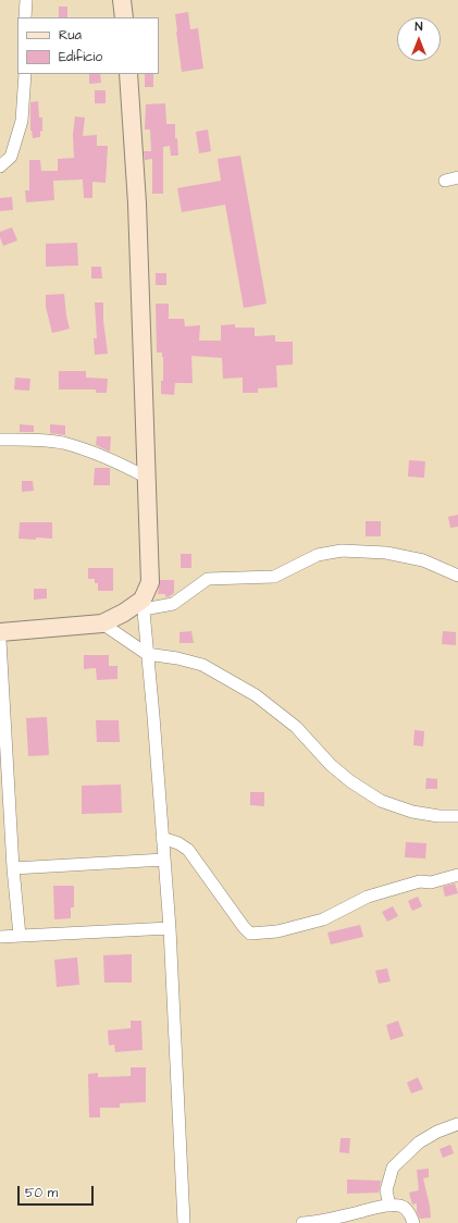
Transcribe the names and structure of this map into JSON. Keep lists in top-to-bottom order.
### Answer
{
  "legend": ["Rua", "Edifício"],
  "scale_bar": "50 m",
  "north": "top"
}
